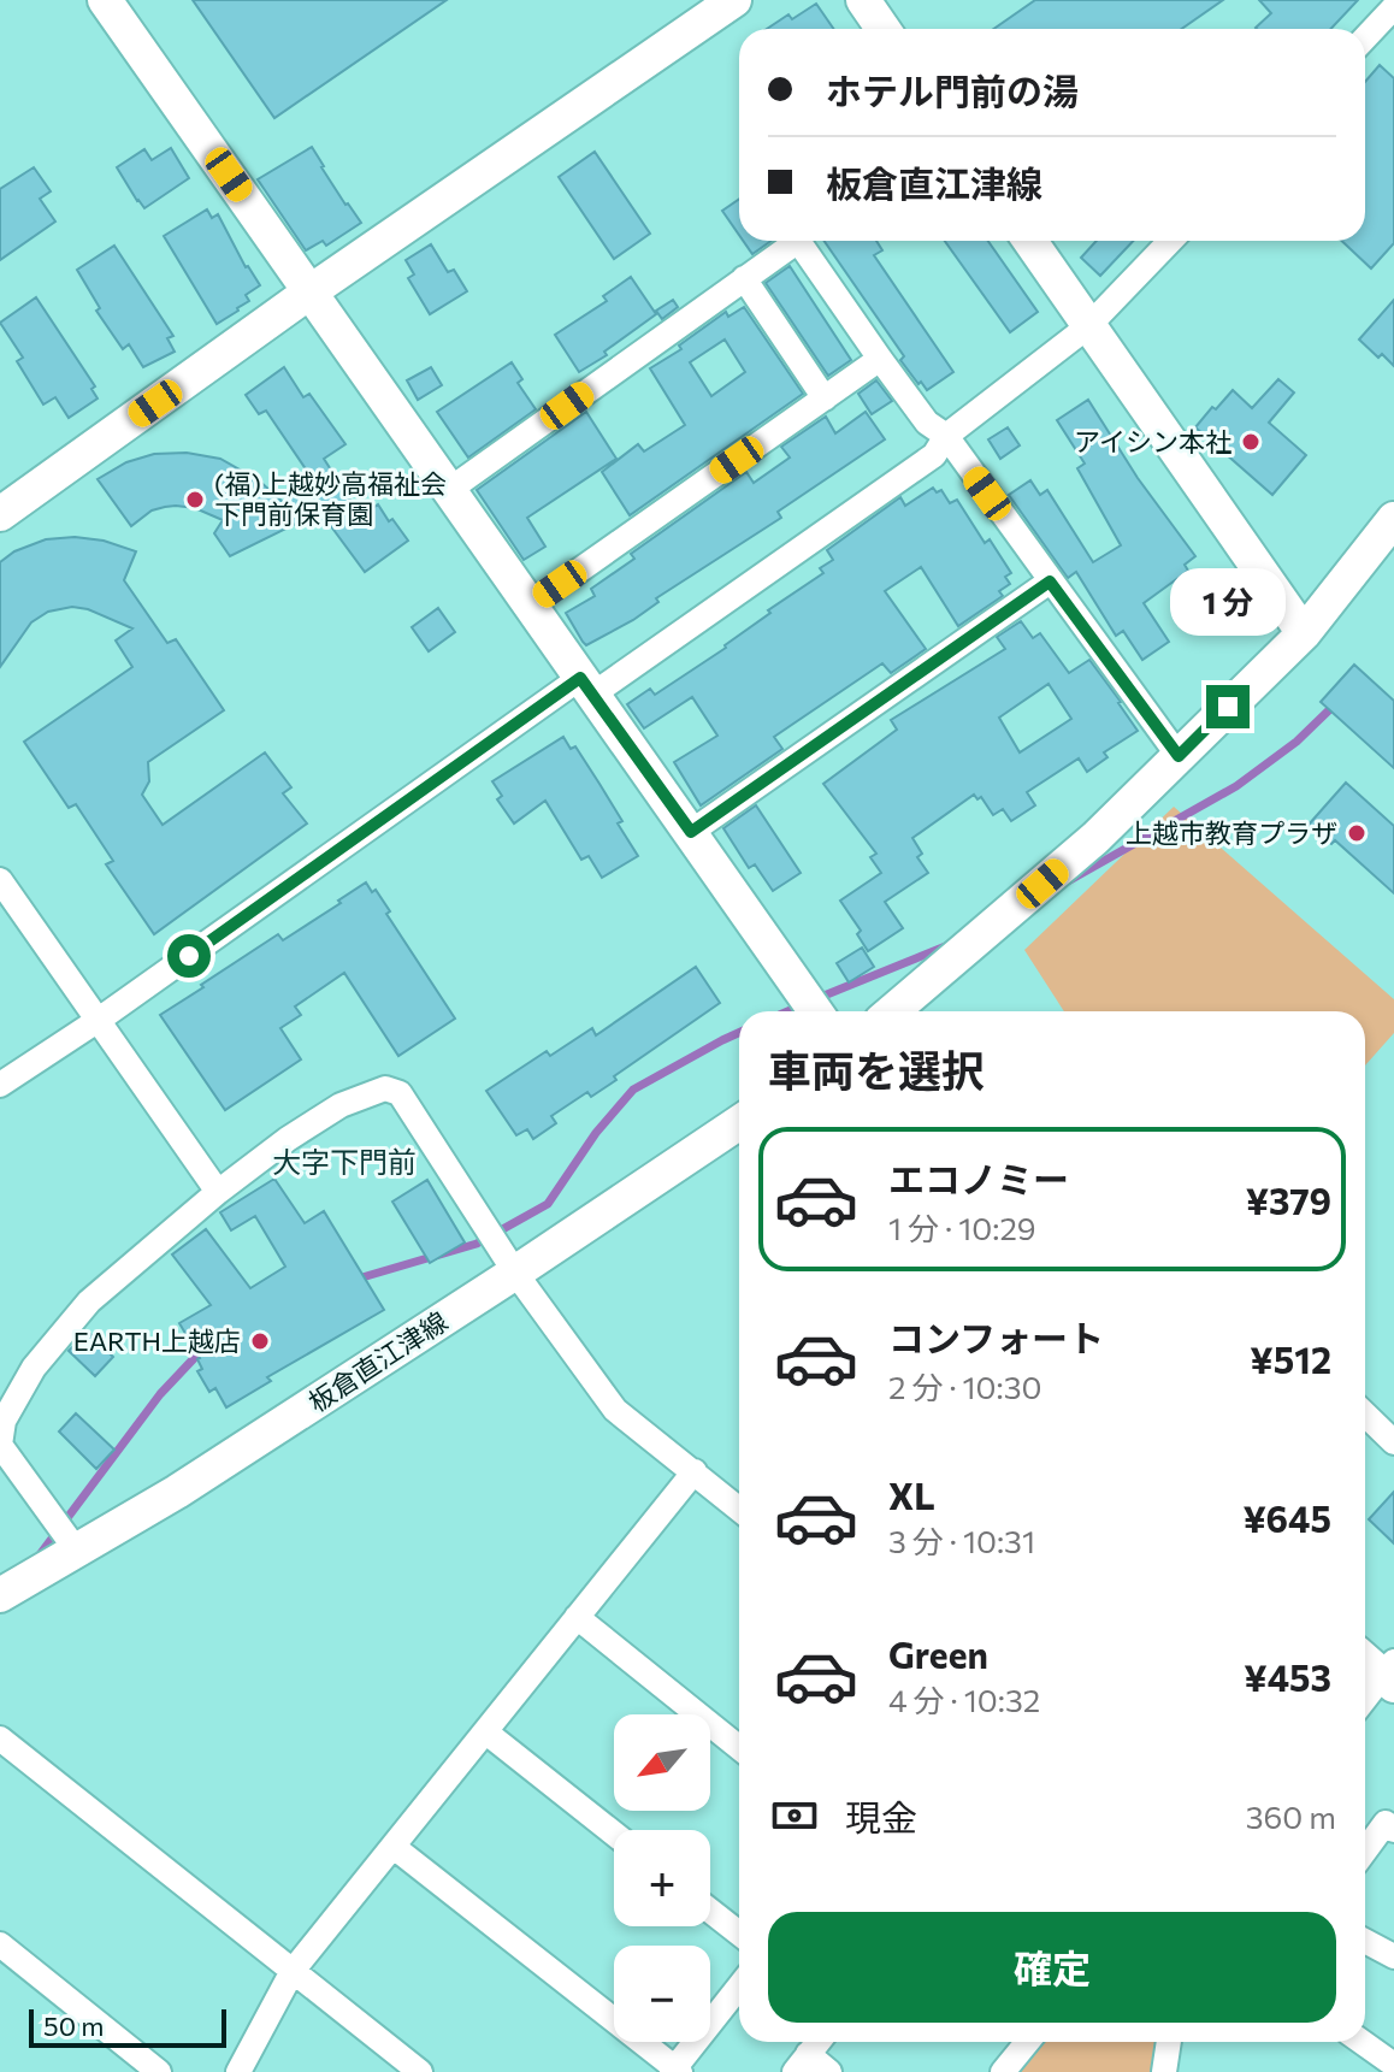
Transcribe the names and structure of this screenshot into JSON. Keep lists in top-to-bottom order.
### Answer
{
  "streets": {
    "street": ["板倉直江津線"]
  },
  "districts": ["大字下門前"],
  "places": [
    "アイシン本社",
    "(福)上越妙高福祉会 下門前保育園",
    "上越市教育プラザ",
    "EARTH上越店"
  ],
  "scale_bar": "50 m",
  "north": "bottom left",
  "page": {
    "banner": ["ホテル門前の湯", "板倉直江津線"],
    "bubble": "1 分",
    "heading": "車両を選択",
    "list": [
      {
        "name": "エコノミー",
        "note": "1 分 · 10:29",
        "value": "¥379"
      },
      {
        "name": "コンフォート",
        "note": "2 分 · 10:30",
        "value": "¥512"
      },
      {
        "name": "XL",
        "note": "3 分 · 10:31",
        "value": "¥645"
      },
      {
        "name": "Green",
        "note": "4 分 · 10:32",
        "value": "¥453"
      }
    ],
    "map_buttons": ["+", "−"],
    "pay": ["現金", "360 m"],
    "buttons": "確定",
    "scale": "50 m"
  }
}
